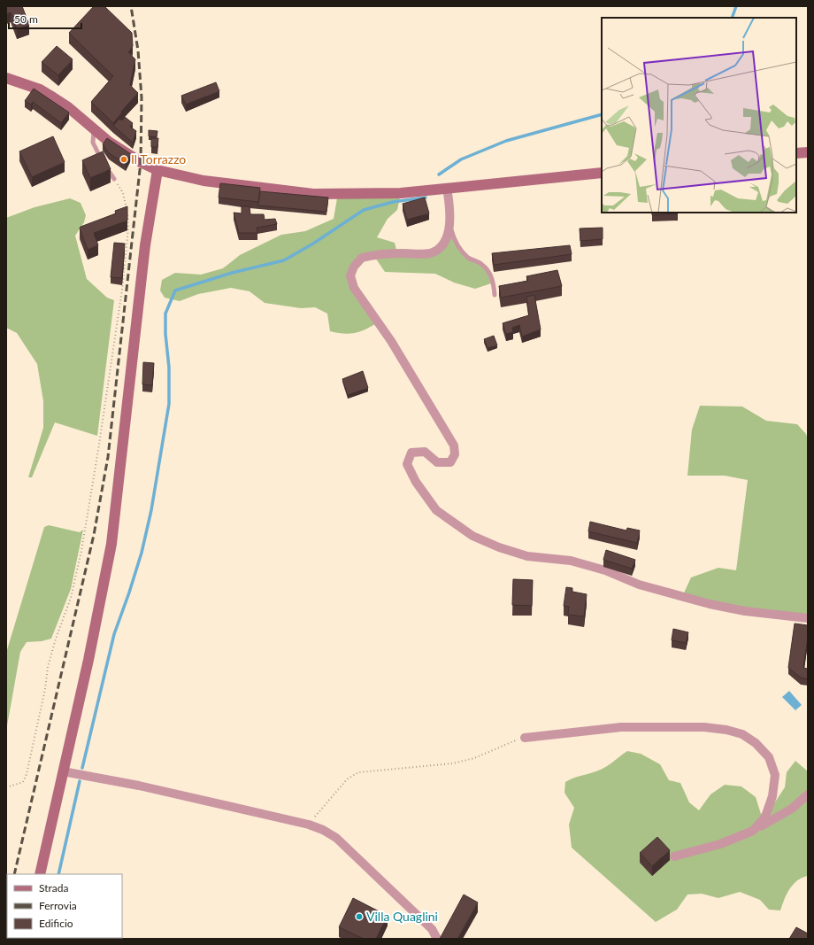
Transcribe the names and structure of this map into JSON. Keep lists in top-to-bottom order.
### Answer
{
  "places": ["Il Torrazzo", "Villa Quaglini"],
  "legend": ["Strada", "Ferrovia", "Edificio"],
  "scale_bar": "50 m"
}
